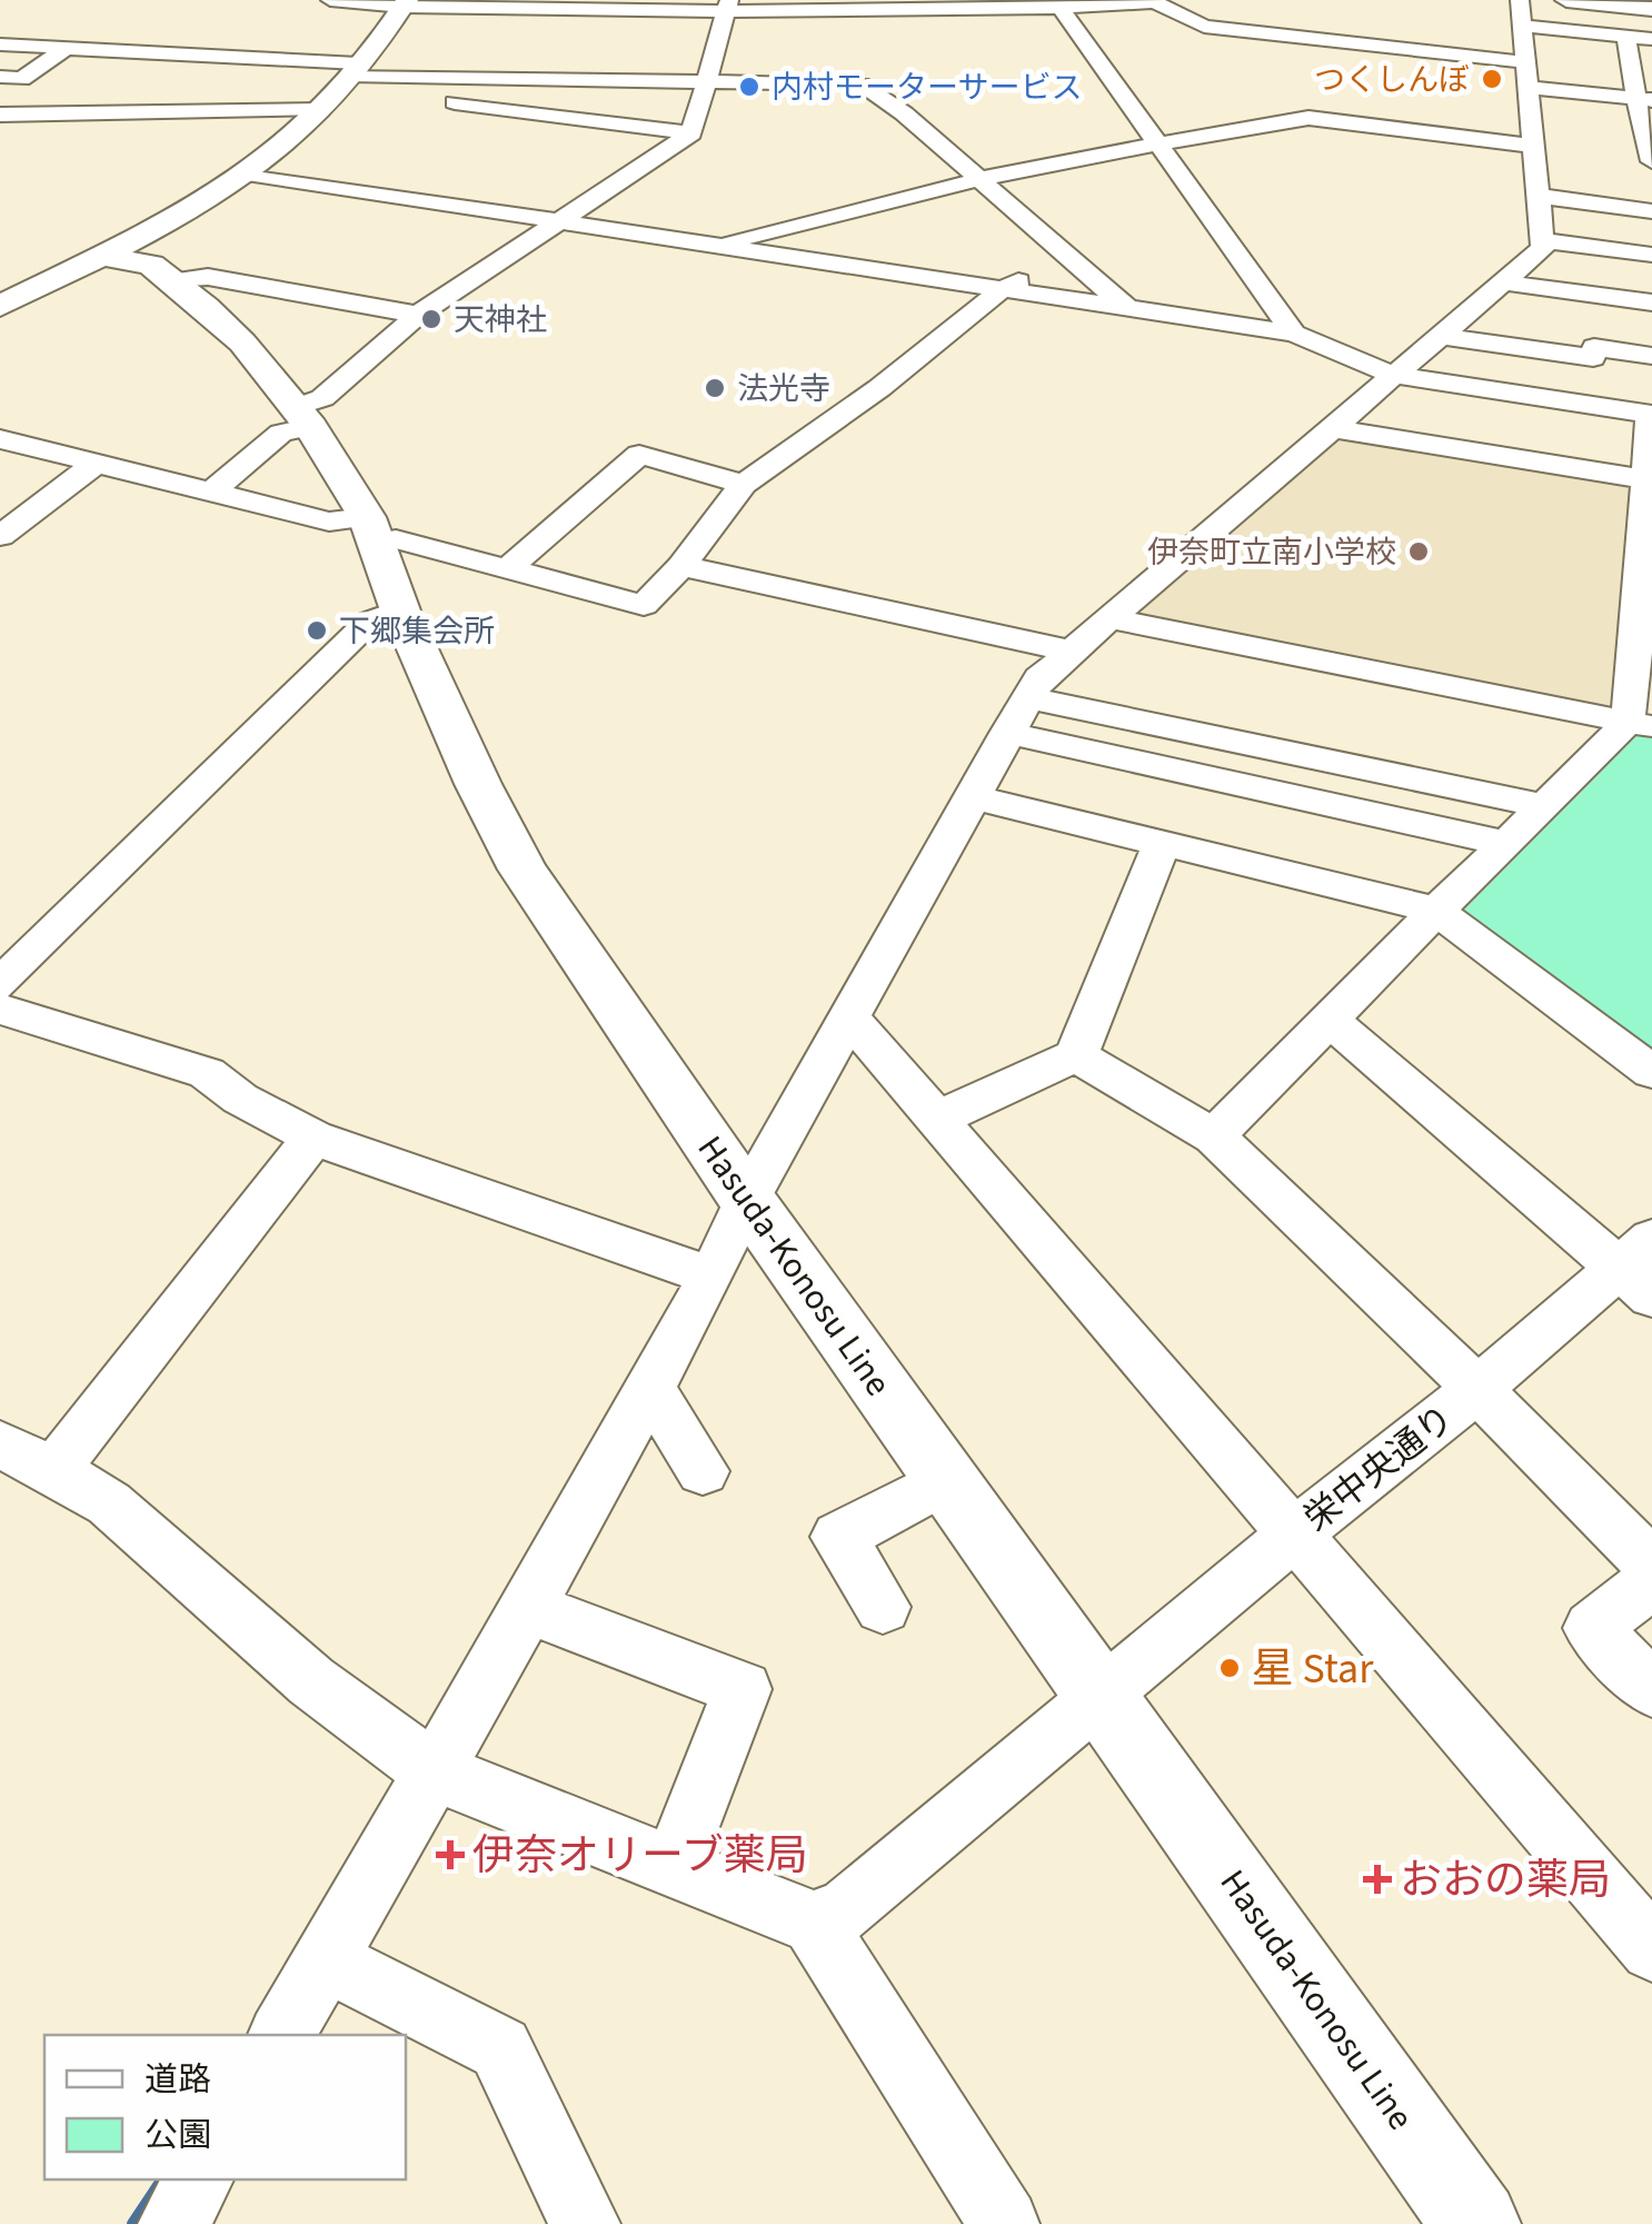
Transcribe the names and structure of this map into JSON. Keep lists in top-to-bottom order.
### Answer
{
  "streets": {
    "main road": ["Hasuda-Konosu Line"],
    "street": ["栄中央通り"]
  },
  "crossings": [
    ["Hasuda-Konosu Line", "栄中央通り"]
  ],
  "places": {
    "other": [
      "つくしんぼ",
      "内村モーターサービス",
      "天神社",
      "法光寺",
      "伊奈町立南小学校",
      "下郷集会所",
      "星 Star"
    ],
    "health": ["伊奈オリーブ薬局", "おおの薬局"]
  },
  "legend": ["道路", "公園"]
}
